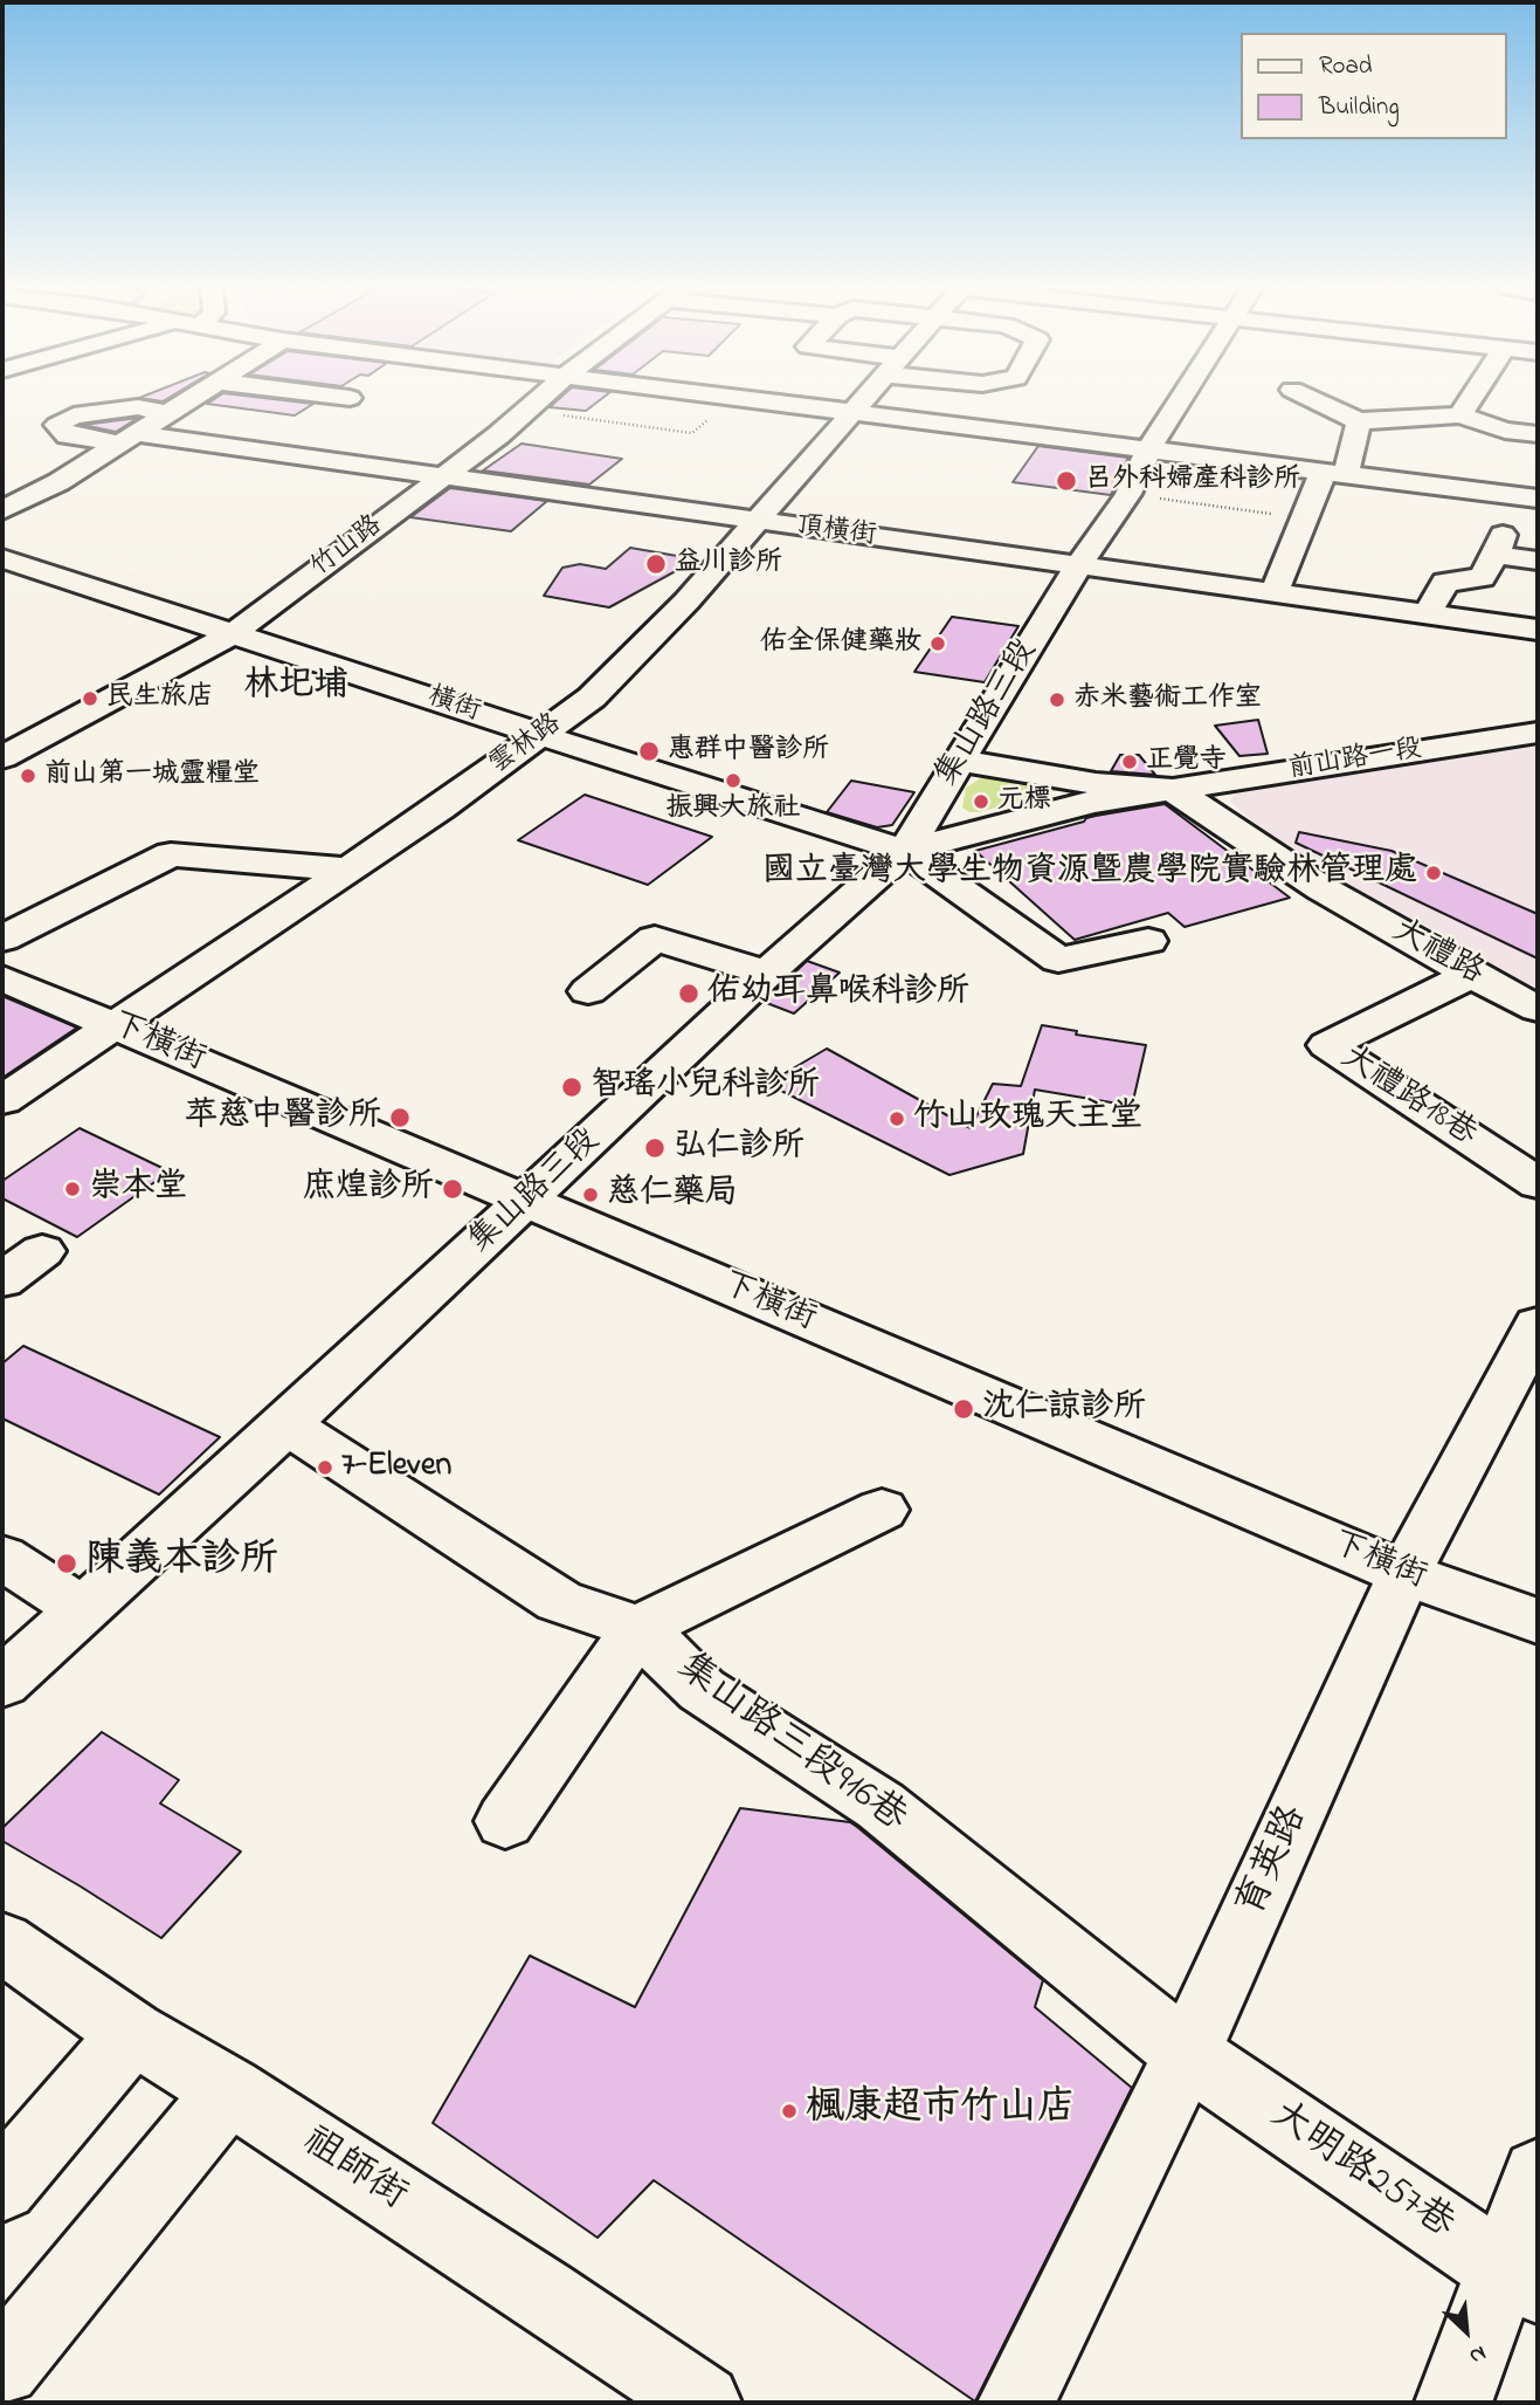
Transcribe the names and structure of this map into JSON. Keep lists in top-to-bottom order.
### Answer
{
  "streets": {
    "street": [
      "頂橫街",
      "竹山路",
      "橫街",
      "集山路三段",
      "雲林路",
      "前山路一段",
      "大禮路",
      "下橫街",
      "大禮路18巷",
      "集山路三段916巷",
      "育英路",
      "祖師街",
      "大明路257巷"
    ]
  },
  "crossings": [
    ["頂橫街", "竹山路"],
    ["頂橫街", "集山路三段"],
    ["頂橫街", "雲林路"],
    ["竹山路", "橫街"],
    ["橫街", "集山路三段"],
    ["橫街", "雲林路"],
    ["橫街", "前山路一段"],
    ["集山路三段", "前山路一段"],
    ["集山路三段", "下橫街"],
    ["集山路三段", "集山路三段916巷"],
    ["雲林路", "下橫街"],
    ["前山路一段", "大禮路"],
    ["大禮路", "大禮路18巷"],
    ["下橫街", "育英路"],
    ["集山路三段916巷", "育英路"],
    ["集山路三段916巷", "大明路257巷"],
    ["育英路", "大明路257巷"]
  ],
  "districts": ["林圯埔"],
  "places": [
    "呂外科婦產科診所",
    "益川診所",
    "佑全保健藥妝",
    "民生旅店",
    "赤米藝術工作室",
    "惠群中醫診所",
    "正覺寺",
    "前山第一城靈糧堂",
    "振興大旅社",
    "元標",
    "國立臺灣大學生物資源暨農學院實驗林管理處",
    "佑幼耳鼻喉科診所",
    "智瑤小兒科診所",
    "苹慈中醫診所",
    "竹山玫瑰天主堂",
    "弘仁診所",
    "崇本堂",
    "庶煌診所",
    "慈仁藥局",
    "沈仁諒診所",
    "7-Eleven",
    "陳義本診所",
    "楓康超市竹山店"
  ],
  "legend": ["Road", "Building"],
  "north": "bottom right"
}
